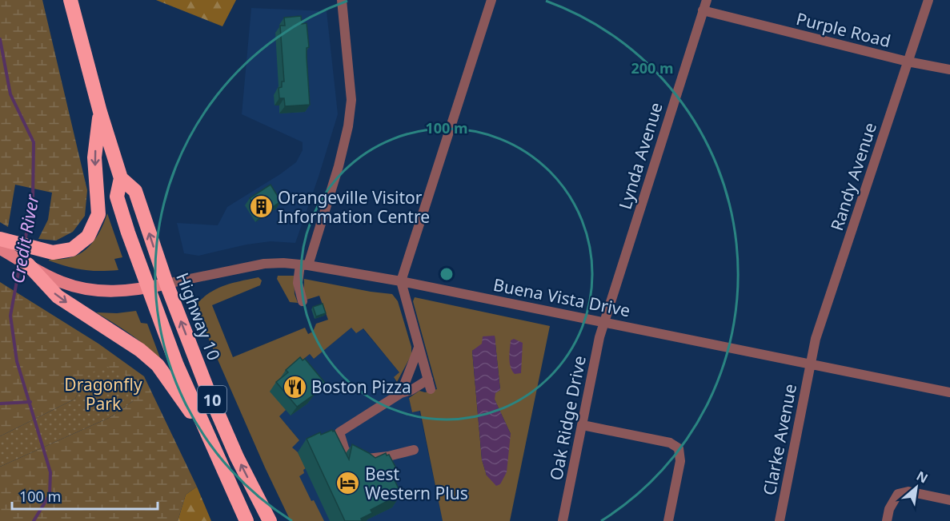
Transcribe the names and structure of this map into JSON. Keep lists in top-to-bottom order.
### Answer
{
  "streets": {
    "highway": ["Highway 10", "10"],
    "street": [
      "Purple Road",
      "Lynda Avenue",
      "Randy Avenue",
      "Buena Vista Drive",
      "Oak Ridge Drive",
      "Clarke Avenue"
    ]
  },
  "crossings": [
    ["Purple Road", "Lynda Avenue"],
    ["Purple Road", "Randy Avenue"],
    ["Lynda Avenue", "Buena Vista Drive"],
    ["Lynda Avenue", "Oak Ridge Drive"],
    ["Randy Avenue", "Buena Vista Drive"],
    ["Randy Avenue", "Clarke Avenue"],
    ["Buena Vista Drive", "Highway 10"],
    ["Buena Vista Drive", "Oak Ridge Drive"],
    ["Buena Vista Drive", "Clarke Avenue"]
  ],
  "water": ["Credit River"],
  "parks": ["Dragonfly Park"],
  "places": {
    "building": ["Orangeville Visitor Information Centre"],
    "restaurant": ["Boston Pizza"],
    "hotel": ["Best Western Plus"]
  },
  "scale_bar": "100 m",
  "north": "top right",
  "rings": ["200 m", "100 m"]
}
